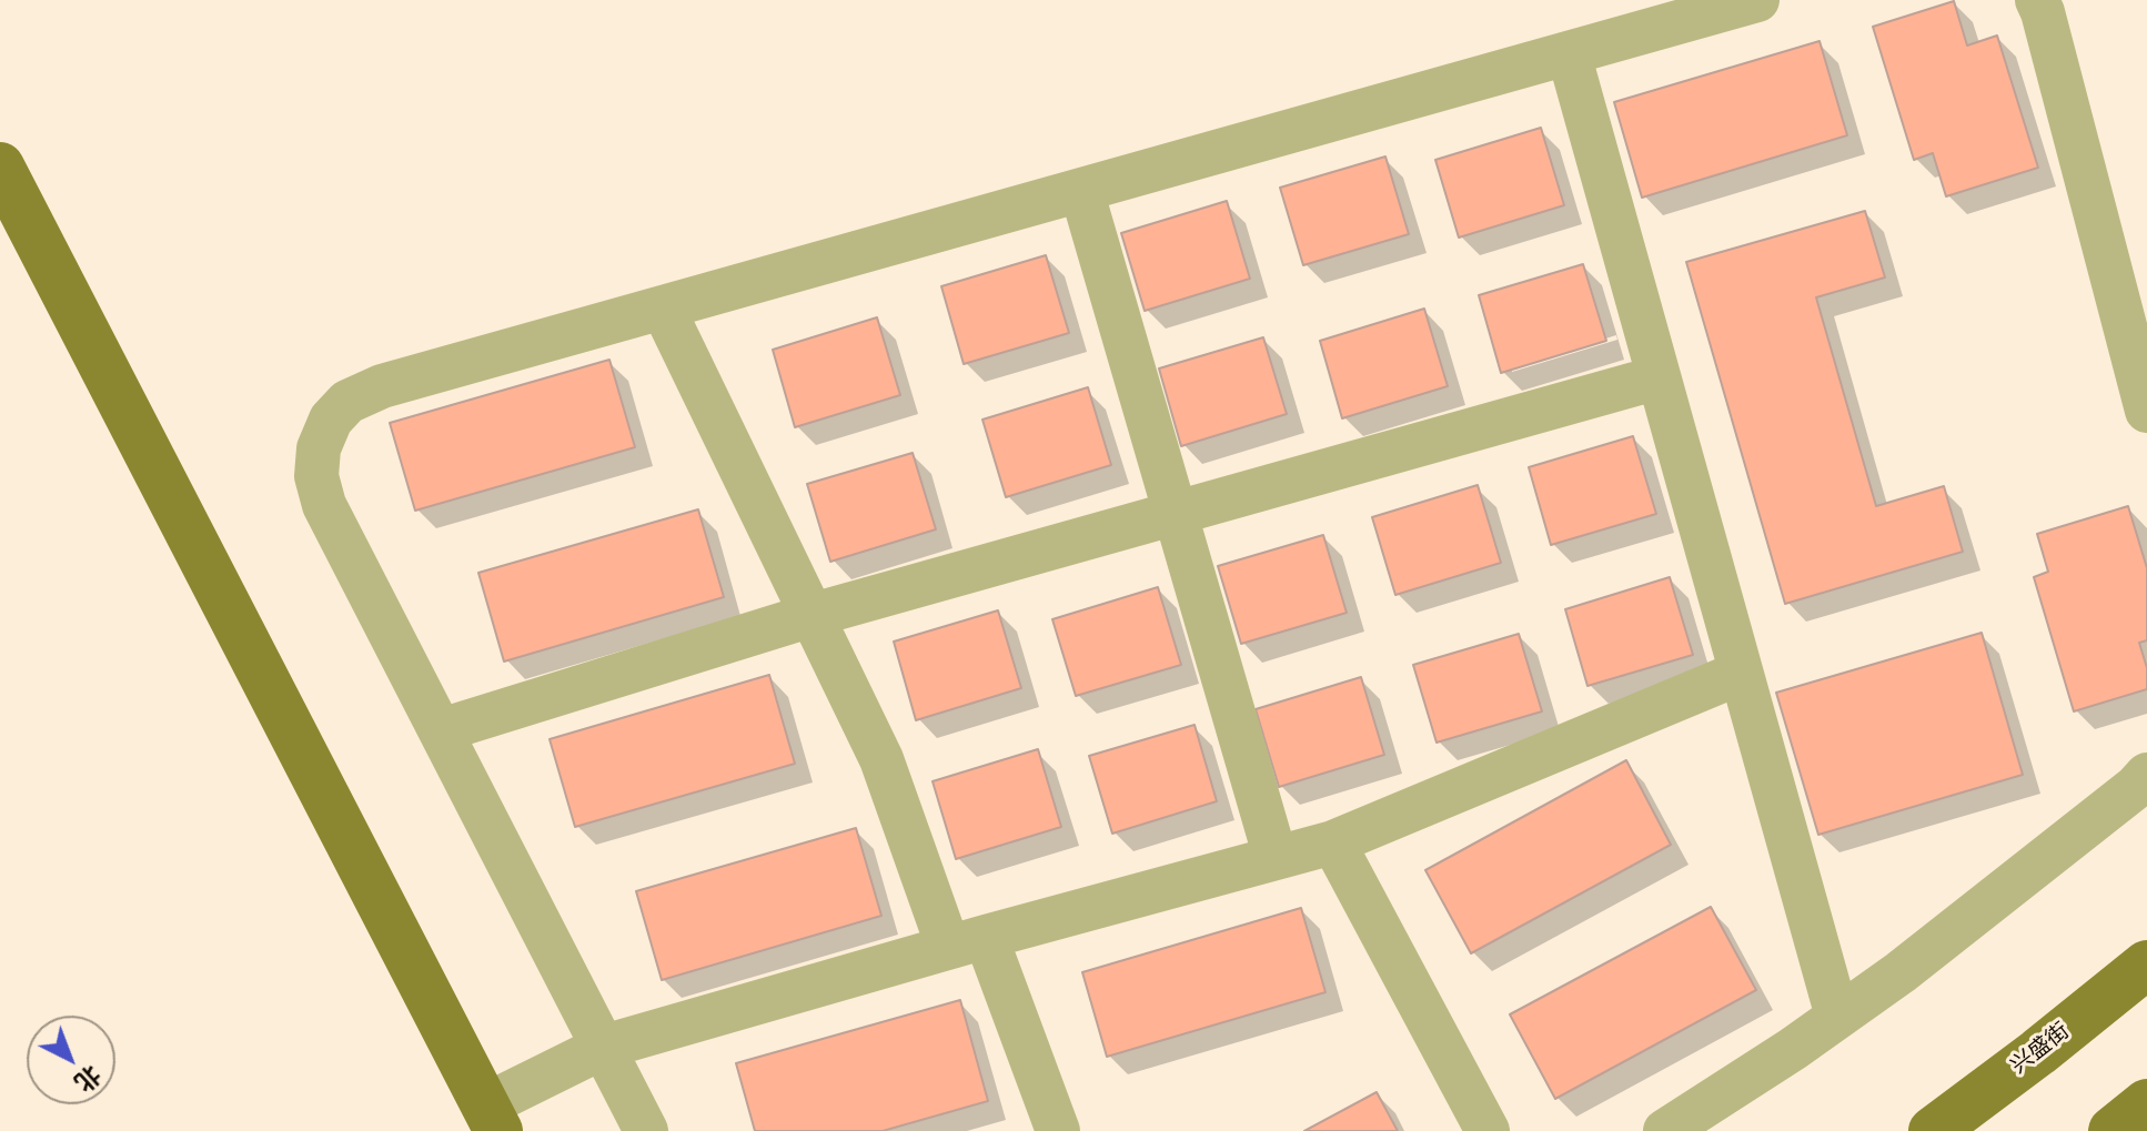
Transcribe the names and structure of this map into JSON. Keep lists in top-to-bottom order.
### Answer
{
  "streets": {
    "main road": ["兴盛街"]
  },
  "north": "bottom right"
}
